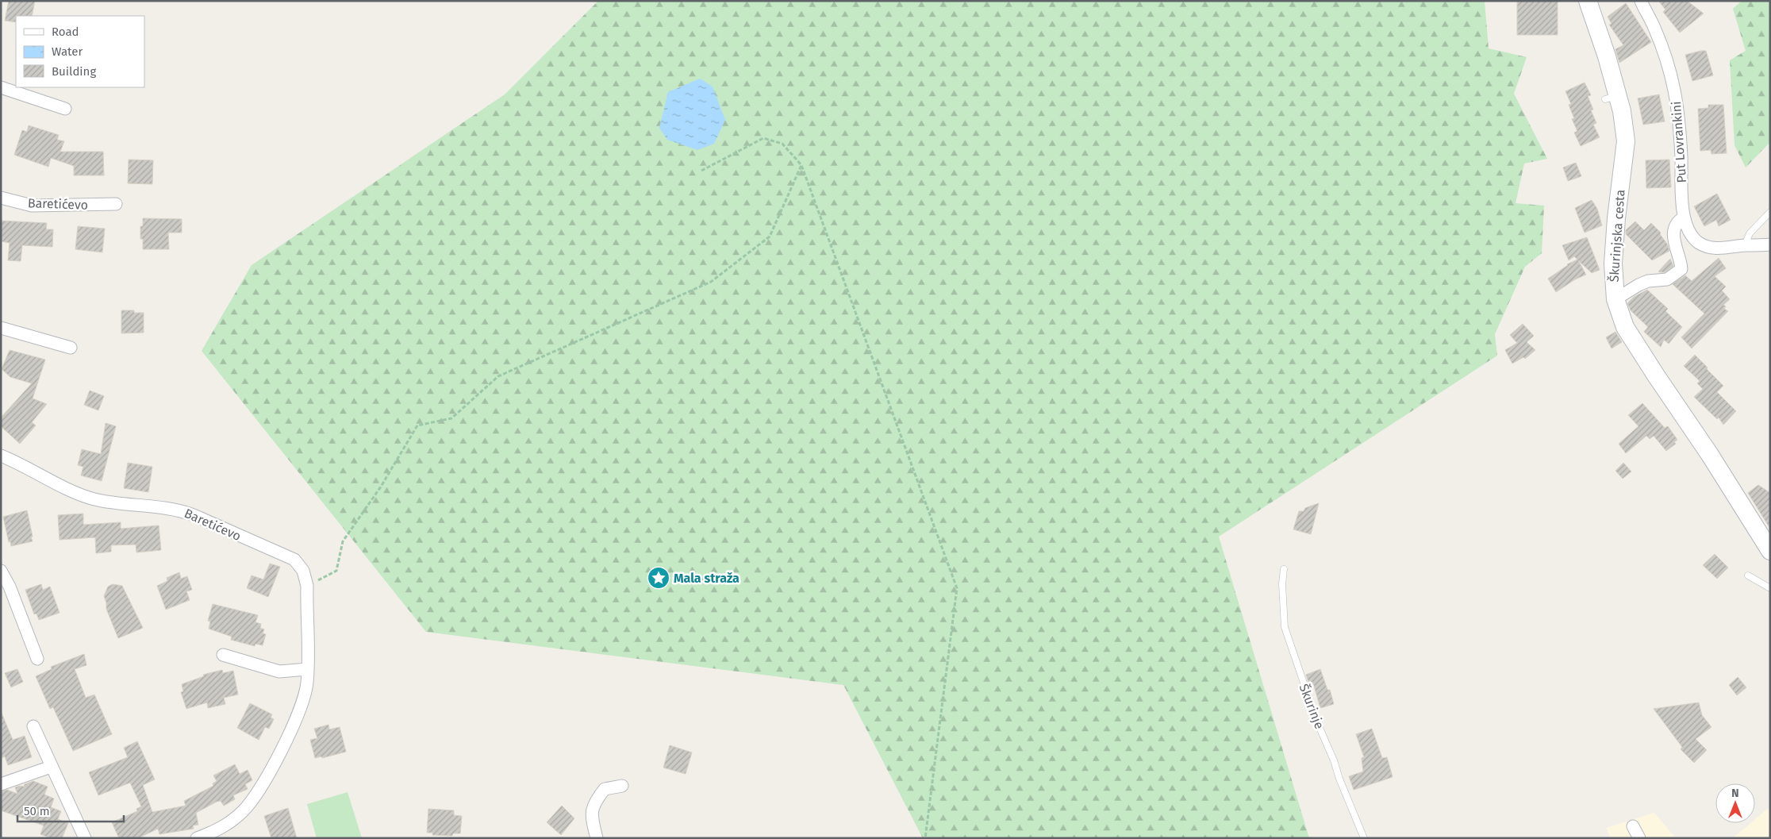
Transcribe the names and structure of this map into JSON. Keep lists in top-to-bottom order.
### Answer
{
  "streets": {
    "street": ["Put Lovrankini", "Baretićevo", "Škurinjska cesta"],
    "lane": ["Škurinje"]
  },
  "places": {
    "place": ["Mala straža"]
  },
  "legend": ["Road", "Water", "Building"],
  "scale_bar": "50 m",
  "north": "top"
}
